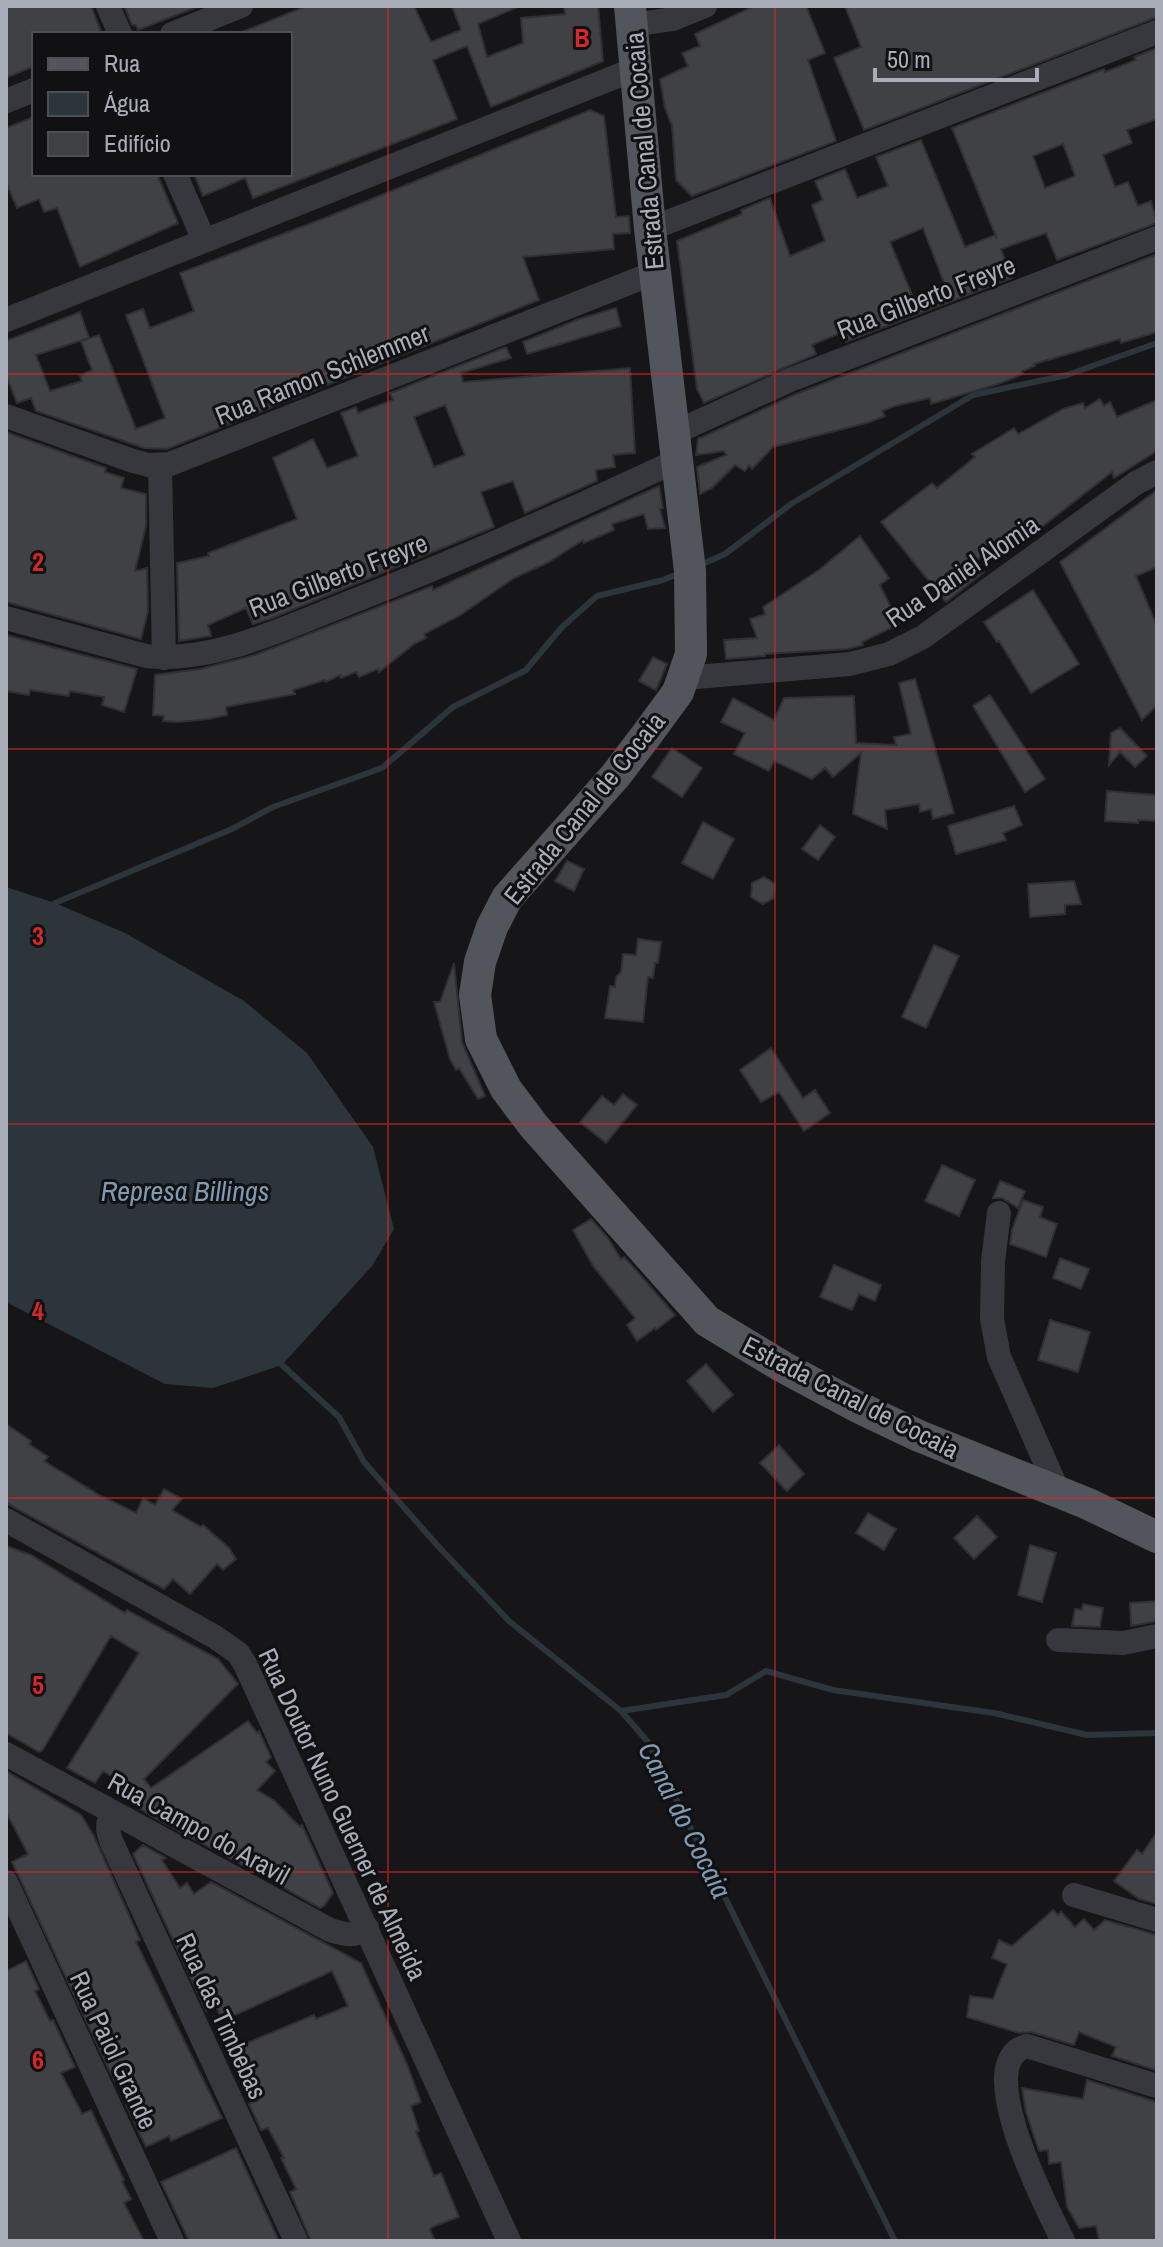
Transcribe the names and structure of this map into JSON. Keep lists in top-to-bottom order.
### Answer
{
  "streets": {
    "main road": ["Estrada Canal de Cocaia"],
    "street": [
      "Rua Gilberto Freyre",
      "Rua Ramon Schlemmer",
      "Rua Daniel Alomia",
      "Rua Doutor Nuno Guerner de Almeida",
      "Rua Campo do Aravil",
      "Rua das Timbebas",
      "Rua Paiol Grande"
    ]
  },
  "crossings": [
    ["Estrada Canal de Cocaia", "Rua Gilberto Freyre"],
    ["Estrada Canal de Cocaia", "Rua Ramon Schlemmer"],
    ["Estrada Canal de Cocaia", "Rua Daniel Alomia"],
    ["Rua Doutor Nuno Guerner de Almeida", "Rua Campo do Aravil"],
    ["Rua Campo do Aravil", "Rua das Timbebas"]
  ],
  "water": ["Represa Billings", "Canal do Cocaia"],
  "legend": ["Rua", "Água", "Edifício"],
  "scale_bar": "50 m",
  "grid": {
    "columns": ["B"],
    "rows": [
      "2",
      "3",
      "4",
      "5",
      "6"
    ]
  }
}
